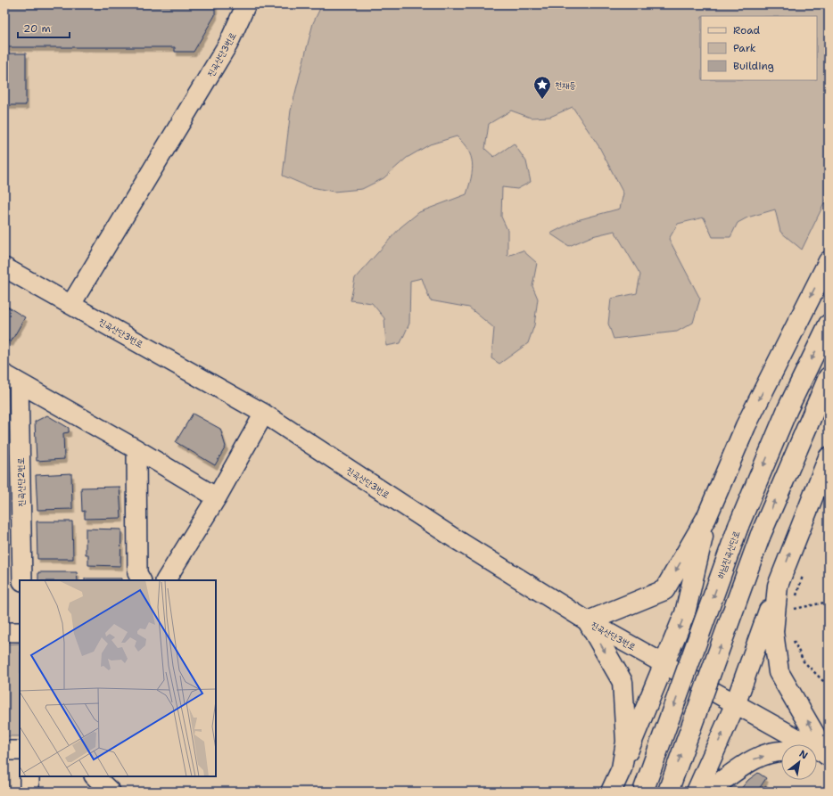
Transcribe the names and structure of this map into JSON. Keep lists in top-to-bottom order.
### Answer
{
  "streets": {
    "highway": ["하남진곡산단로"],
    "street": ["진곡산단3번로", "진곡산단2번로"]
  },
  "places": {
    "place": ["천재등"]
  },
  "legend": ["Road", "Park", "Building"],
  "scale_bar": "20 m",
  "north": "top right"
}
